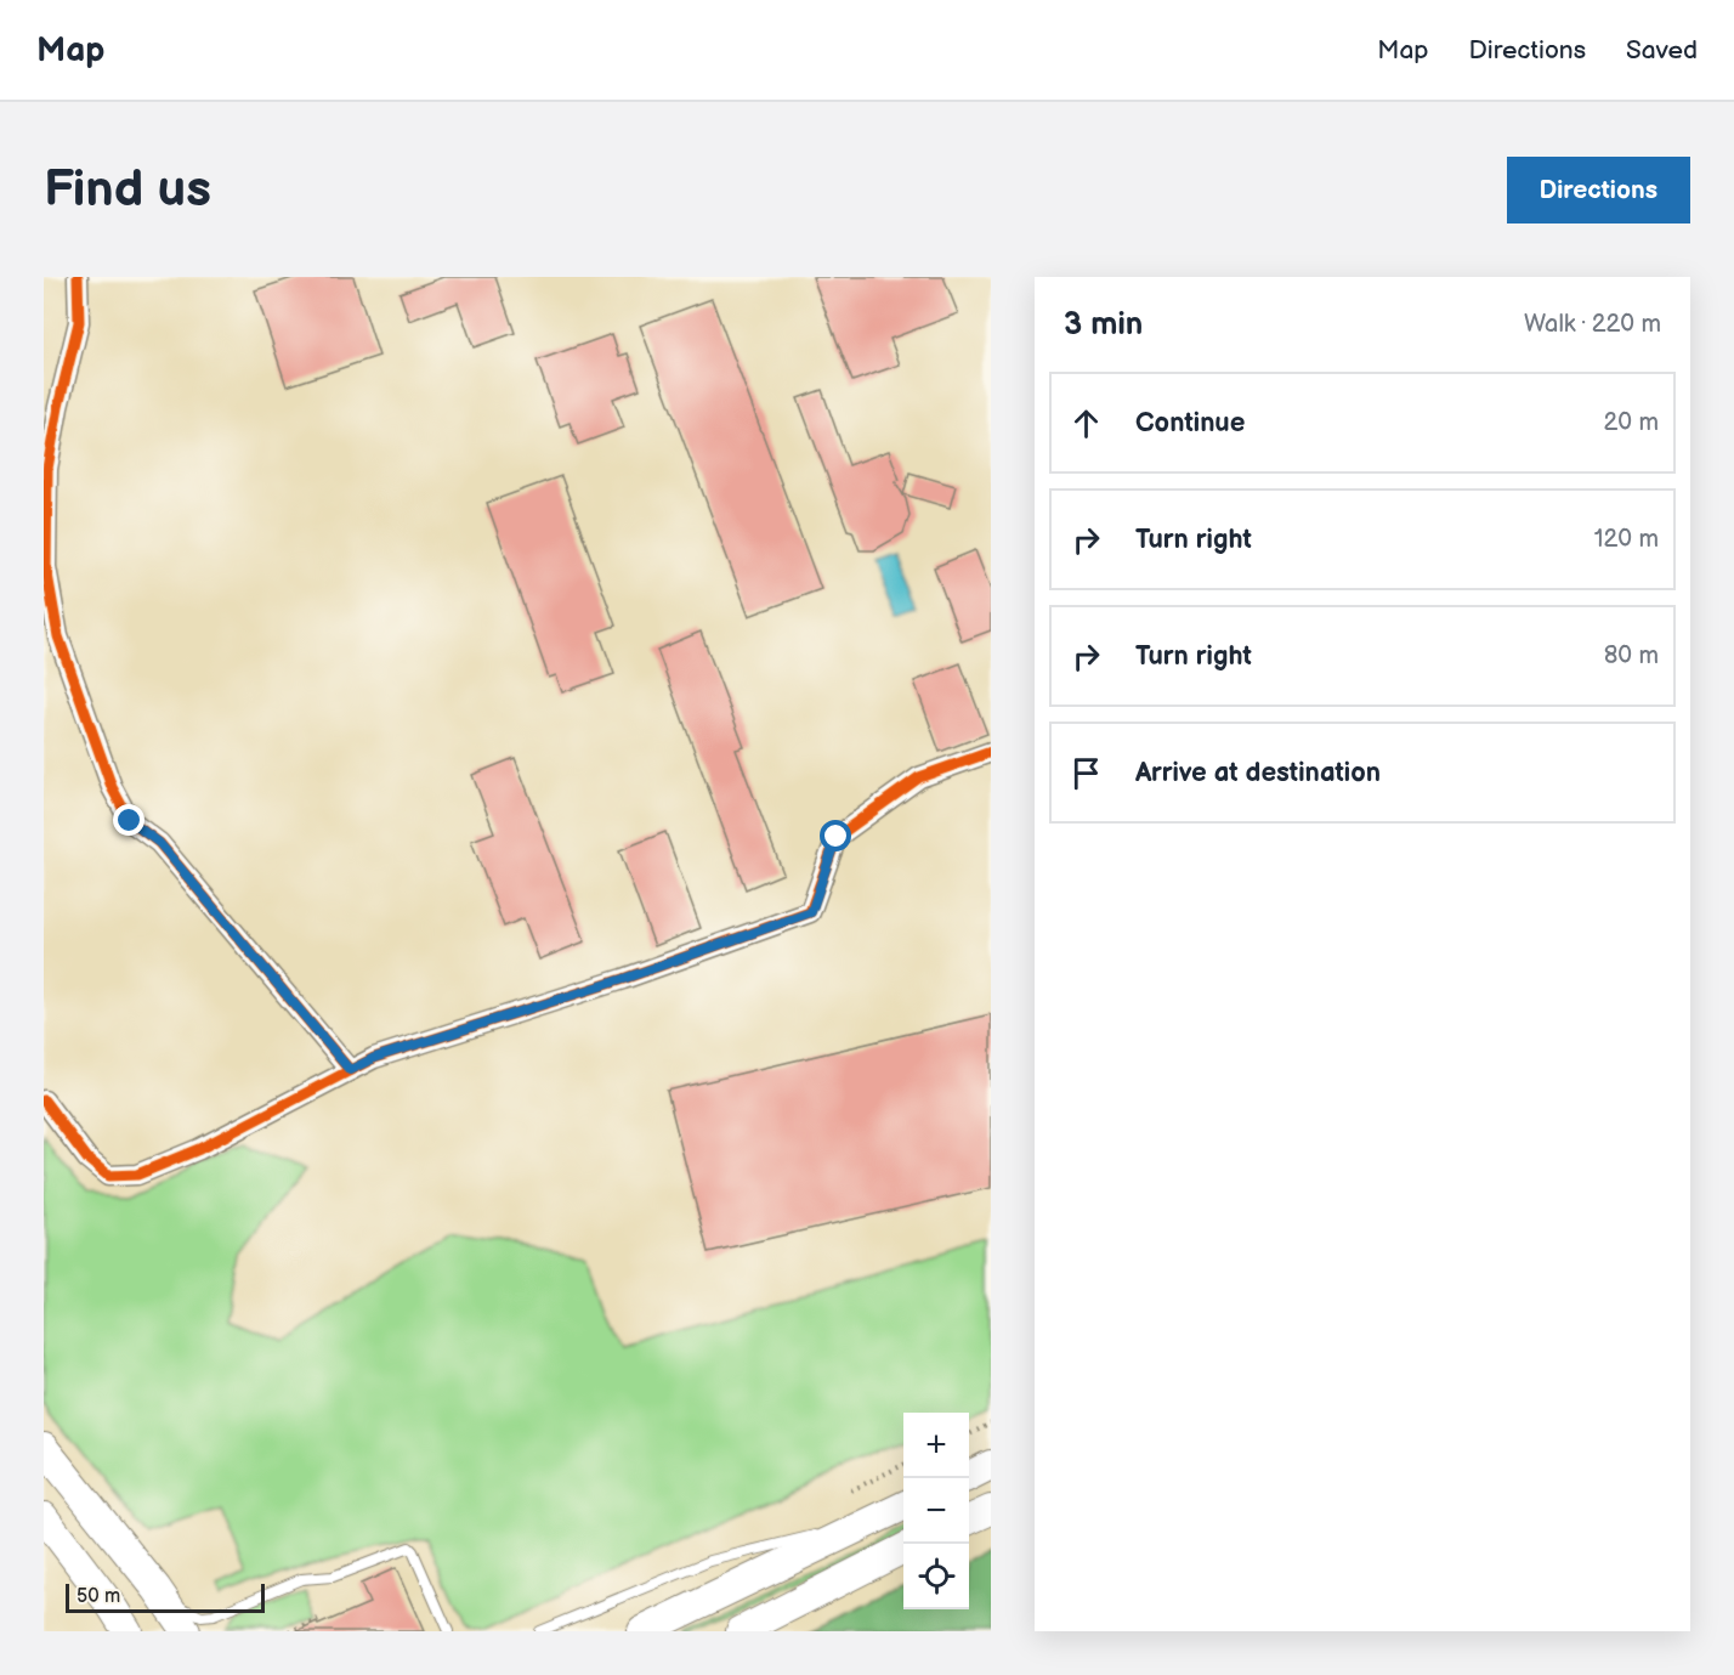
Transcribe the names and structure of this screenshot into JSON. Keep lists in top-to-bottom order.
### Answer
{
  "scale_bar": "50 m",
  "page": {
    "header": "Map",
    "nav": ["Map", "Directions", "Saved"],
    "buttons": "Directions",
    "title": "Find us",
    "heading": ["3 min", "Walk · 220 m"],
    "list": [
      ["Continue", "20 m"],
      ["Turn right", "120 m"],
      ["Turn right", "80 m"],
      "Arrive at destination"
    ],
    "map_buttons": ["+", "−"],
    "scale": "50 m"
  }
}
